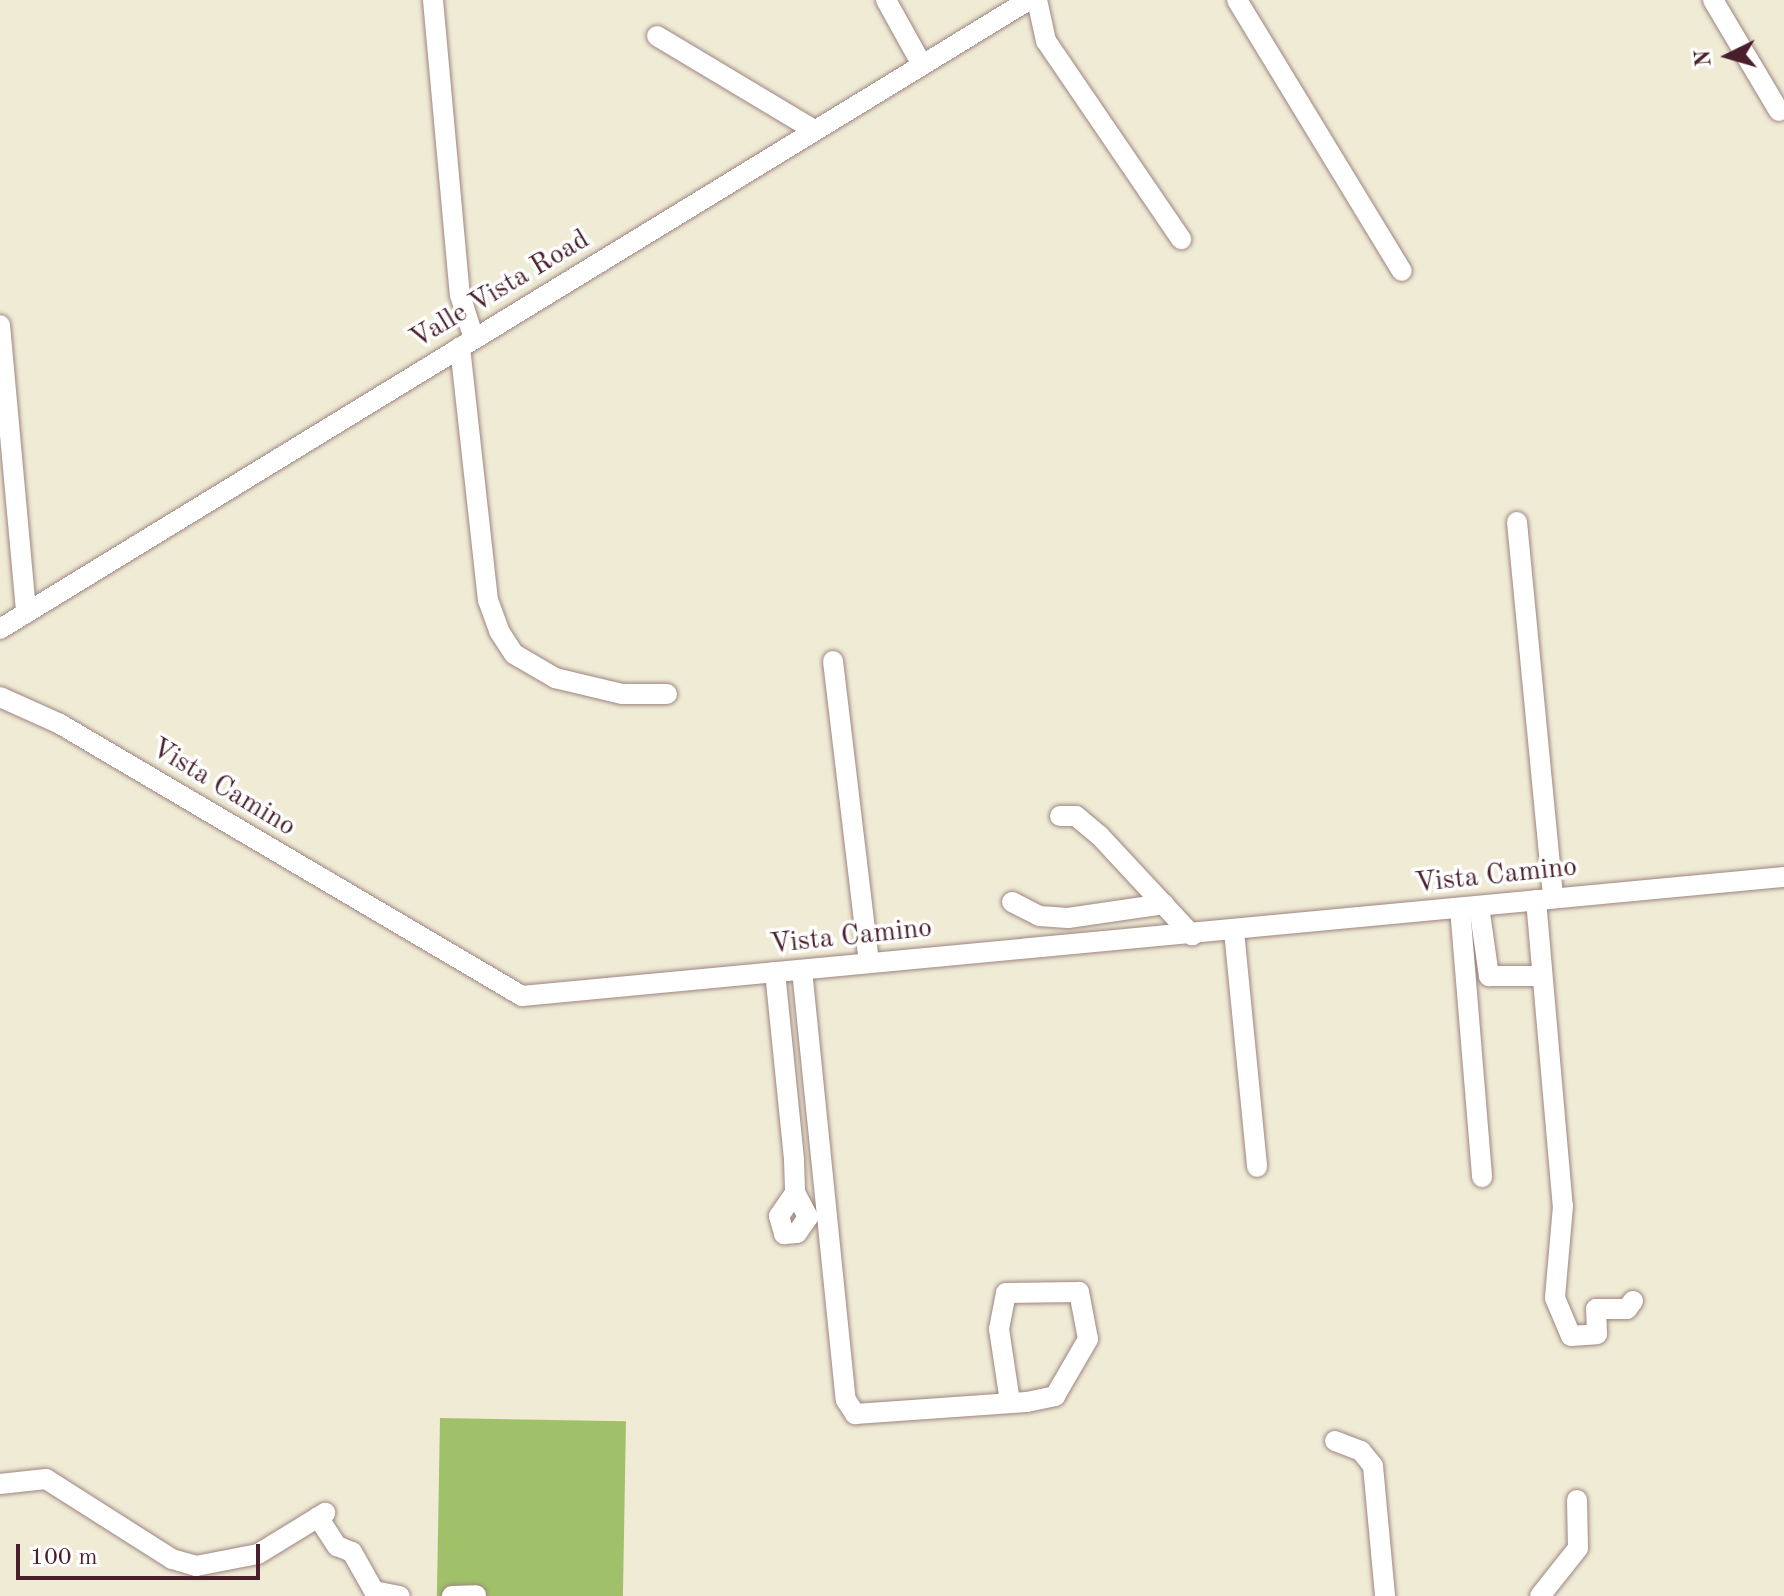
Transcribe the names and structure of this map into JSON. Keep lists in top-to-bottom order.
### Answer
{
  "streets": {
    "street": ["Valle Vista Road", "Vista Camino"]
  },
  "scale_bar": "100 m",
  "north": "left"
}
